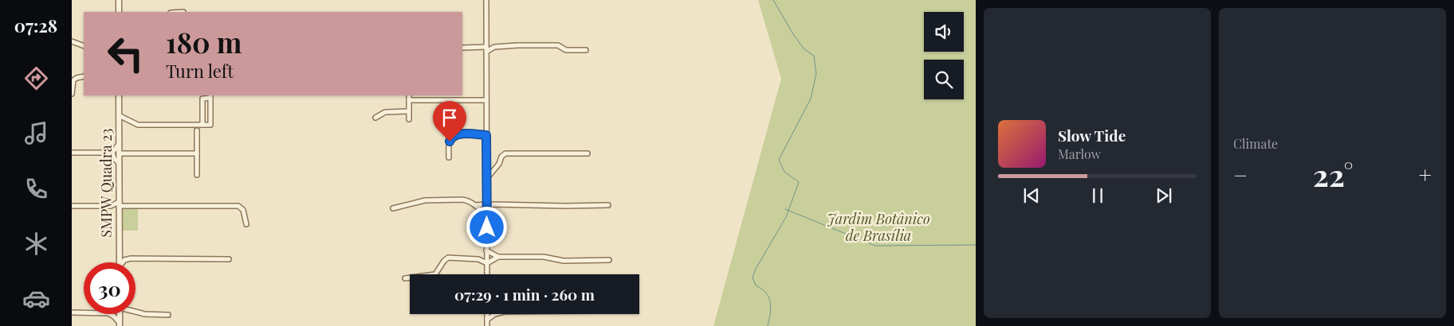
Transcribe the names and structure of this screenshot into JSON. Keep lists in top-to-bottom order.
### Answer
{
  "streets": {
    "street": ["SMPW Quadra 23"]
  },
  "parks": ["Jardim Botânico de Brasília"],
  "page": {
    "tabs": "07:28",
    "tile": "Climate",
    "turn": ["180 m", "Turn left"],
    "song": ["Slow Tide", "Marlow"],
    "heat": ["−", "22°", "+"],
    "limit": "30",
    "trip": "07:29 · 1 min · 260 m"
  }
}
